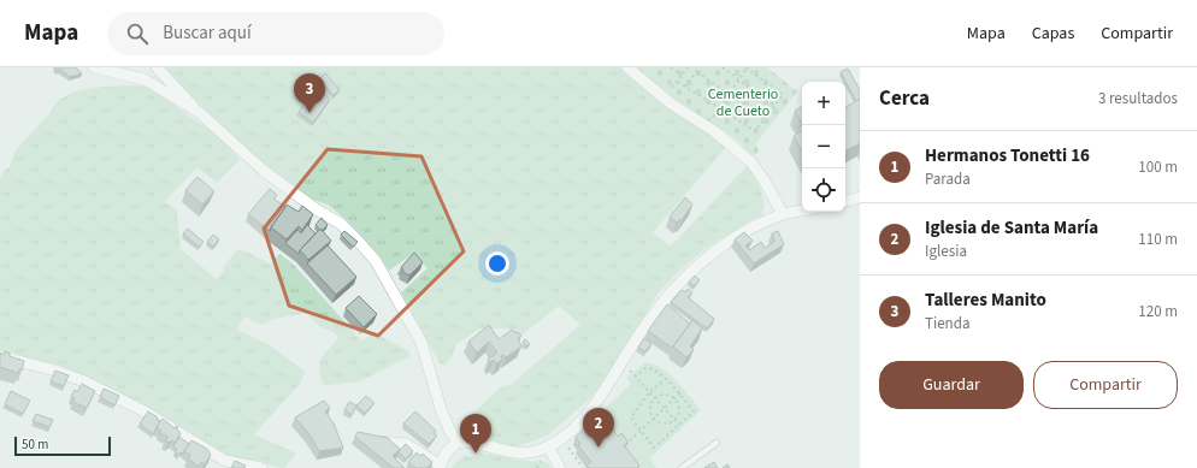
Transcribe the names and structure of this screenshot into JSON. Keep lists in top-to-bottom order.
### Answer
{
  "parks": ["Cementerio de Cueto"],
  "scale_bar": "50 m",
  "page": {
    "header": "Mapa",
    "search": "Buscar aquí",
    "nav": ["Mapa", "Capas", "Compartir"],
    "heading": ["Cerca", "3 resultados"],
    "pins": ["3", "2", "1"],
    "map_buttons": ["+", "−"],
    "list": [
      {
        "mark": "1",
        "name": "Hermanos Tonetti 16",
        "note": "Parada",
        "value": "100 m"
      },
      {
        "mark": "2",
        "name": "Iglesia de Santa María",
        "note": "Iglesia",
        "value": "110 m"
      },
      {
        "mark": "3",
        "name": "Talleres Manito",
        "note": "Tienda",
        "value": "120 m"
      }
    ],
    "buttons": ["Guardar", "Compartir"],
    "scale": "50 m"
  }
}
